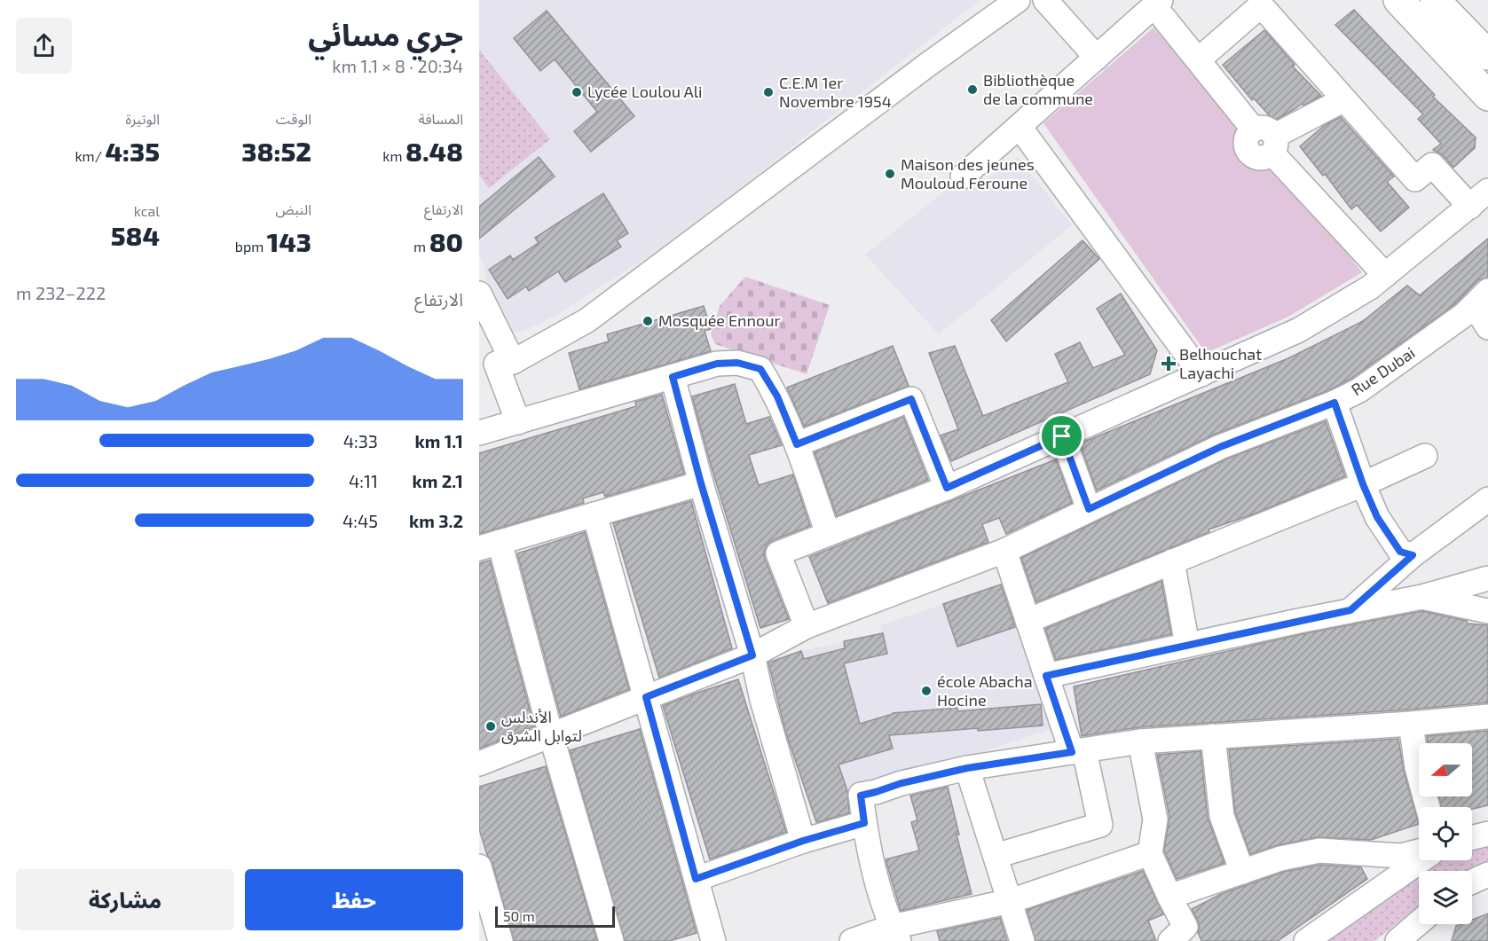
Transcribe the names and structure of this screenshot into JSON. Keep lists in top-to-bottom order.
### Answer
{
  "streets": {
    "street": ["Rue Dubai"]
  },
  "places": {
    "other": [
      "Bibliothèque de la commune",
      "Lycée Loulou Ali",
      "C.E.M 1er Novembre 1954",
      "Maison des jeunes Mouloud Feroune",
      "Mosquée Ennour",
      "école Abacha Hocine",
      "الأندلس لتوابل الشرق"
    ],
    "health": ["Belhouchat Layachi"]
  },
  "scale_bar": "50 m",
  "north": "left",
  "page": {
    "heading": ["جري مسائي", "20:34 · 8 × 1.1 km"],
    "stats": [
      ["المسافة", "8.48 km"],
      ["الوقت", "38:52"],
      ["الوتيرة", "4:35 /km"],
      ["الارتفاع", "80 m"],
      ["النبض", "143 bpm"],
      ["kcal", "584"]
    ],
    "chart": ["الارتفاع", "222–232 m"],
    "list": [
      {
        "name": "1.1 km",
        "note": "4:33"
      },
      {
        "name": "2.1 km",
        "note": "4:11"
      },
      {
        "name": "3.2 km",
        "note": "4:45"
      }
    ],
    "buttons": ["حفظ", "مشاركة"],
    "scale": "50 m"
  }
}
